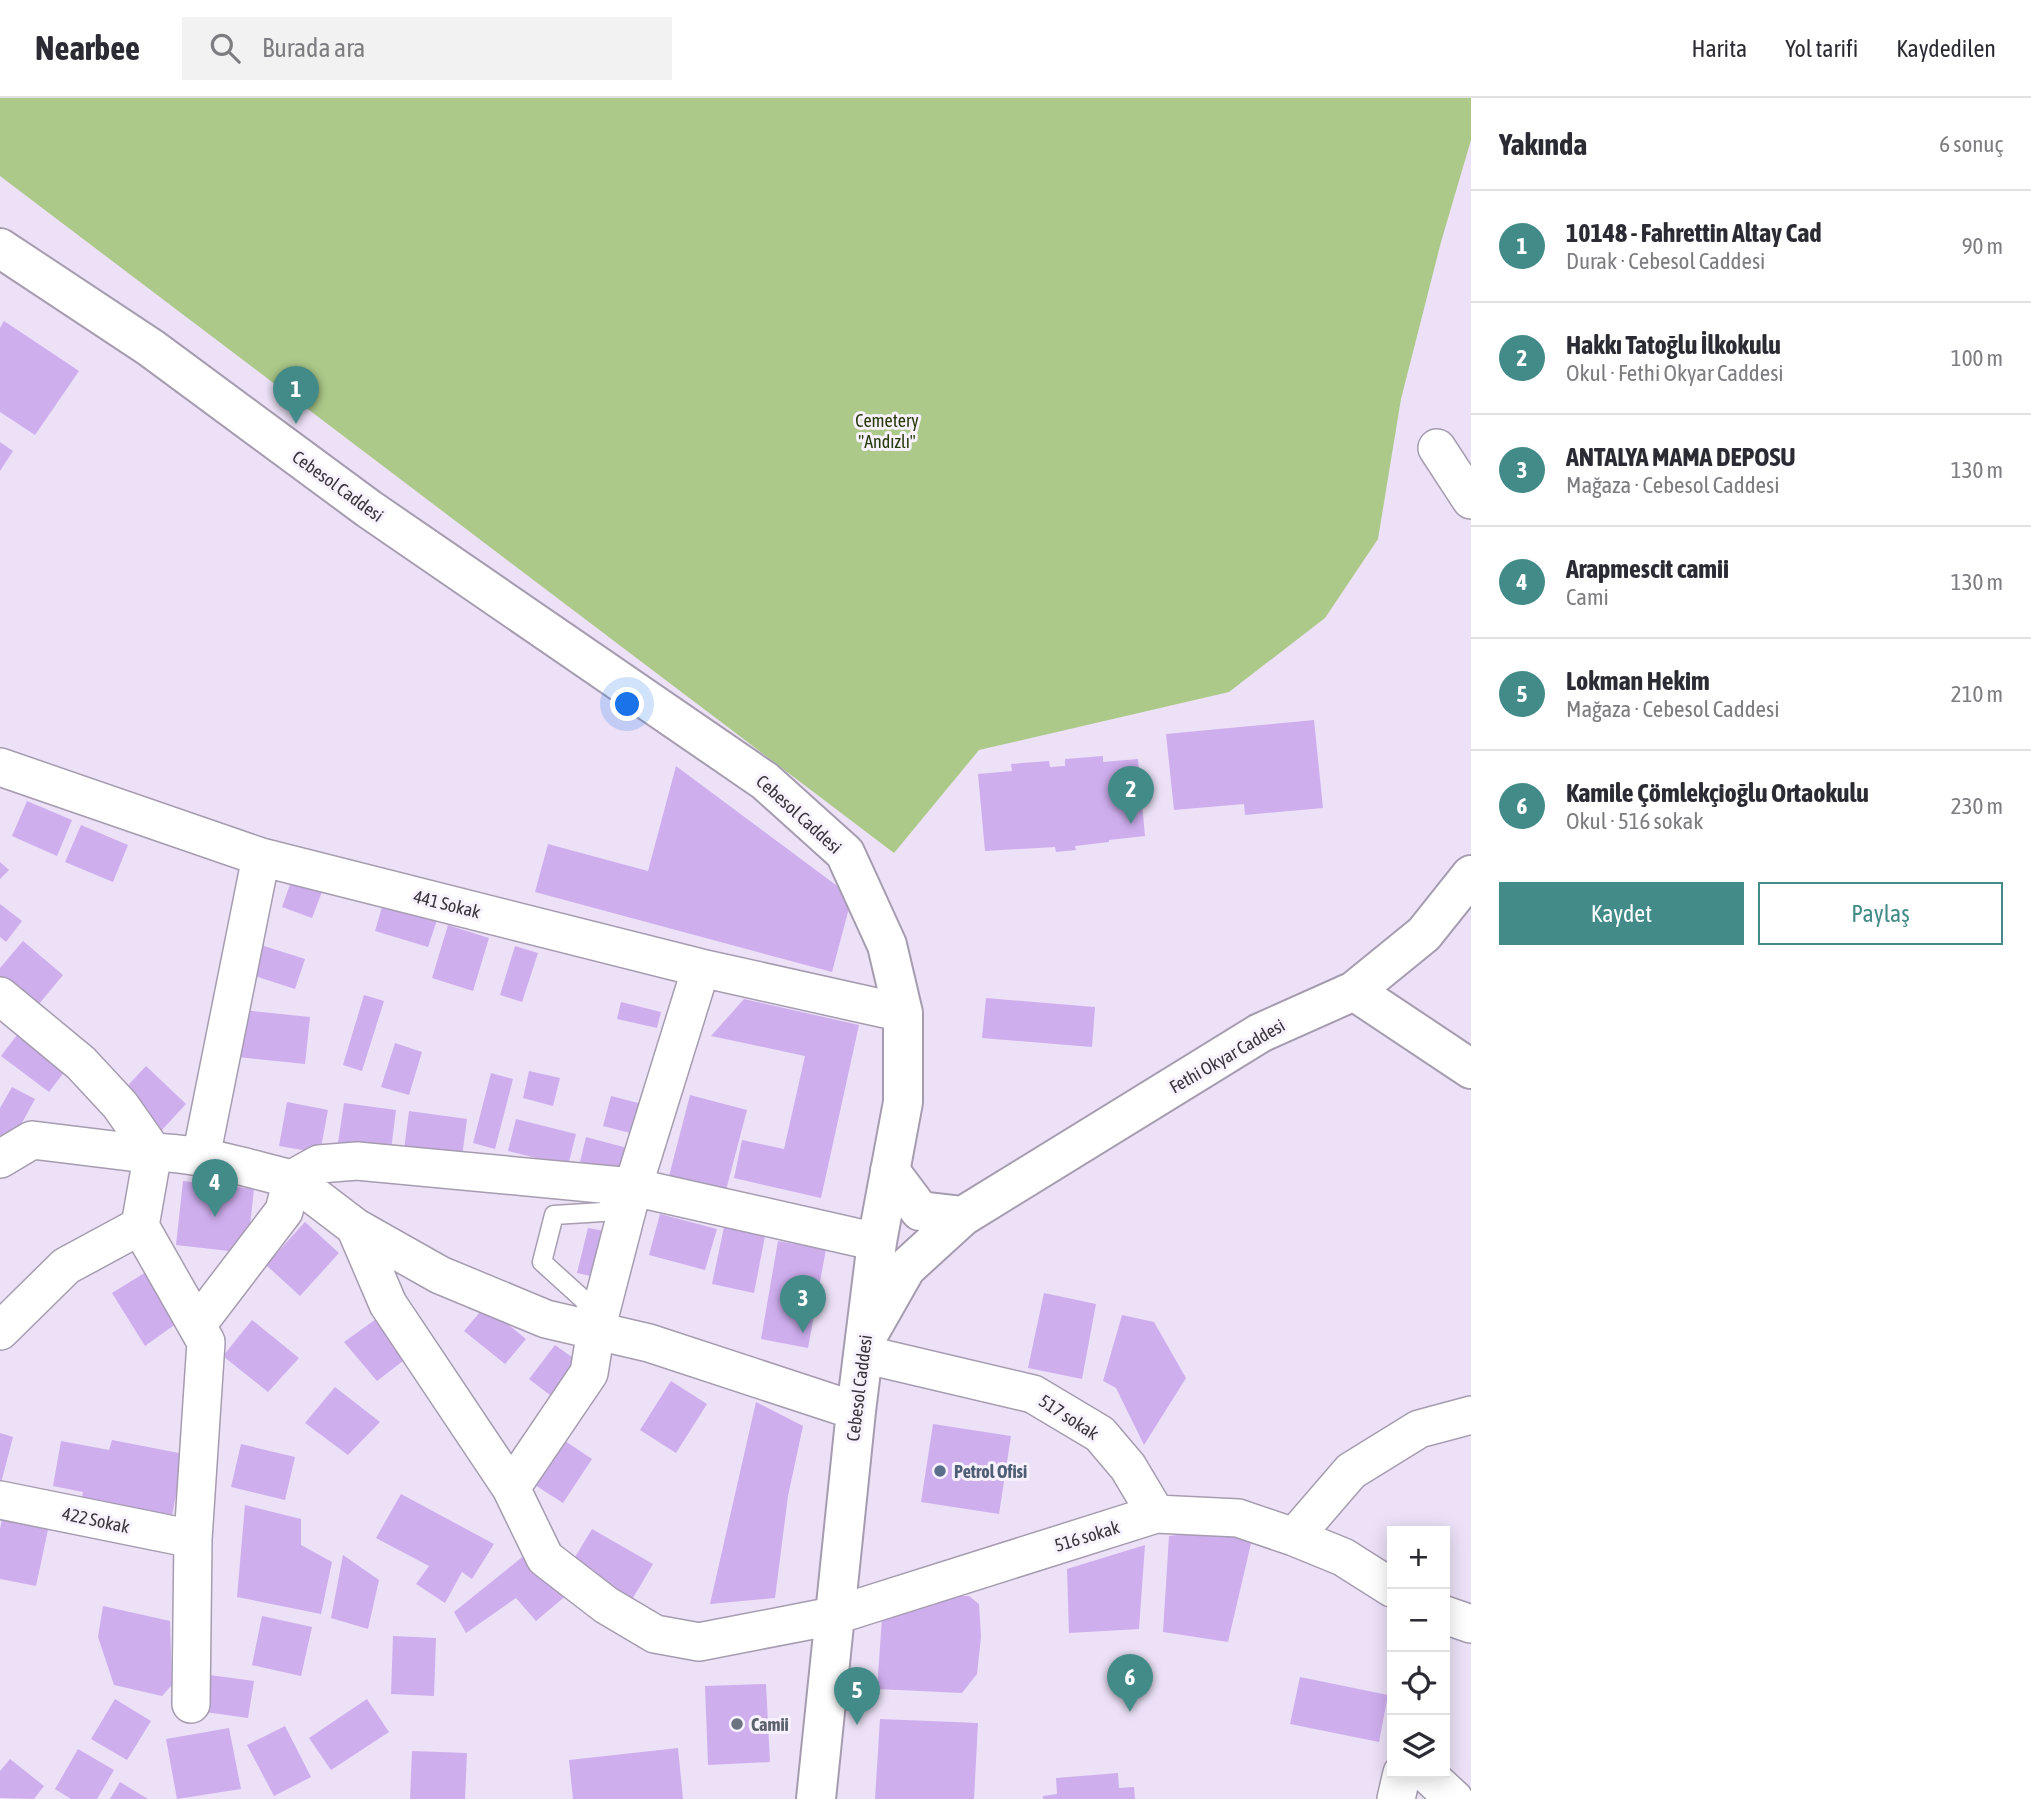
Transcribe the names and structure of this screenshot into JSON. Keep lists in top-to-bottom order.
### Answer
{
  "streets": {
    "main road": ["Cebesol Caddesi", "Fethi Okyar Caddesi"],
    "street": [
      "441 Sokak",
      "517 sokak",
      "422 Sokak",
      "516 sokak"
    ]
  },
  "crossings": [
    ["Cebesol Caddesi", "441 Sokak"],
    ["Cebesol Caddesi", "Fethi Okyar Caddesi"],
    ["Cebesol Caddesi", "517 sokak"],
    ["Cebesol Caddesi", "516 sokak"],
    ["Fethi Okyar Caddesi", "517 sokak"],
    ["517 sokak", "516 sokak"]
  ],
  "parks": ["Cemetery \"Andızlı\""],
  "places": ["Petrol Ofisi", "Camii"],
  "page": {
    "header": "Nearbee",
    "search": "Burada ara",
    "nav": ["Harita", "Yol tarifi", "Kaydedilen"],
    "heading": ["Yakında", "6 sonuç"],
    "list": [
      {
        "mark": "1",
        "name": "10148 - Fahrettin Altay Cad",
        "note": "Durak · Cebesol Caddesi",
        "value": "90 m"
      },
      {
        "mark": "2",
        "name": "Hakkı Tatoğlu İlkokulu",
        "note": "Okul · Fethi Okyar Caddesi",
        "value": "100 m"
      },
      {
        "mark": "3",
        "name": "ANTALYA MAMA DEPOSU",
        "note": "Mağaza · Cebesol Caddesi",
        "value": "130 m"
      },
      {
        "mark": "4",
        "name": "Arapmescit camii",
        "note": "Cami",
        "value": "130 m"
      },
      {
        "mark": "5",
        "name": "Lokman Hekim",
        "note": "Mağaza · Cebesol Caddesi",
        "value": "210 m"
      },
      {
        "mark": "6",
        "name": "Kamile Çömlekçioğlu Ortaokulu",
        "note": "Okul · 516 sokak",
        "value": "230 m"
      }
    ],
    "pins": [
      "1",
      "2",
      "4",
      "3",
      "6",
      "5"
    ],
    "buttons": ["Kaydet", "Paylaş"],
    "map_buttons": ["+", "−"]
  }
}
